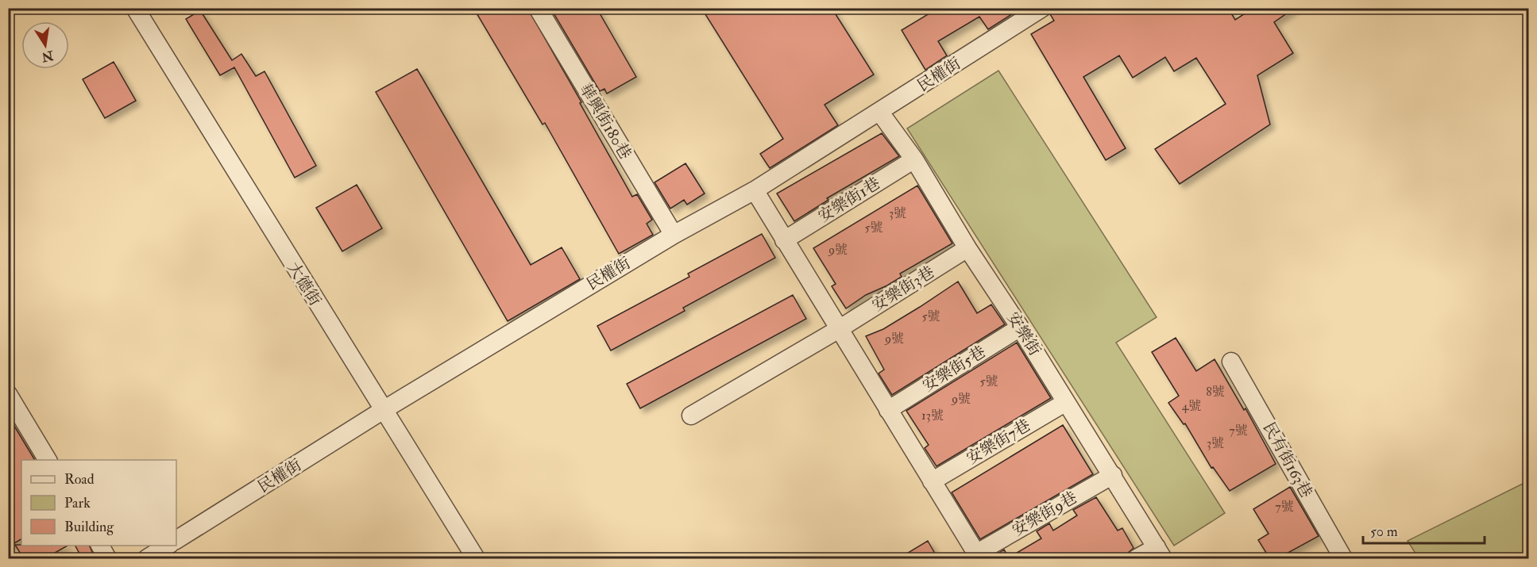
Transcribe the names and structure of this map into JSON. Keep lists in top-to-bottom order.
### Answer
{
  "streets": {
    "street": [
      "民權街",
      "華興街180巷",
      "安樂街1巷",
      "大德街",
      "安樂街3巷",
      "安樂街",
      "安樂街5巷",
      "安樂街7巷",
      "民有街163巷",
      "安樂街9巷"
    ]
  },
  "crossings": [
    ["民權街", "華興街180巷"],
    ["民權街", "大德街"],
    ["民權街", "安樂街"],
    ["安樂街1巷", "安樂街"],
    ["安樂街3巷", "安樂街"],
    ["安樂街", "安樂街5巷"],
    ["安樂街", "安樂街7巷"],
    ["安樂街", "安樂街9巷"]
  ],
  "house_numbers": [
    "3號",
    "5號",
    "9號",
    "5號",
    "9號",
    "5號",
    "8號",
    "9號",
    "4號",
    "13號",
    "7號",
    "3號",
    "7號"
  ],
  "legend": ["Road", "Park", "Building"],
  "scale_bar": "50 m",
  "north": "bottom"
}
